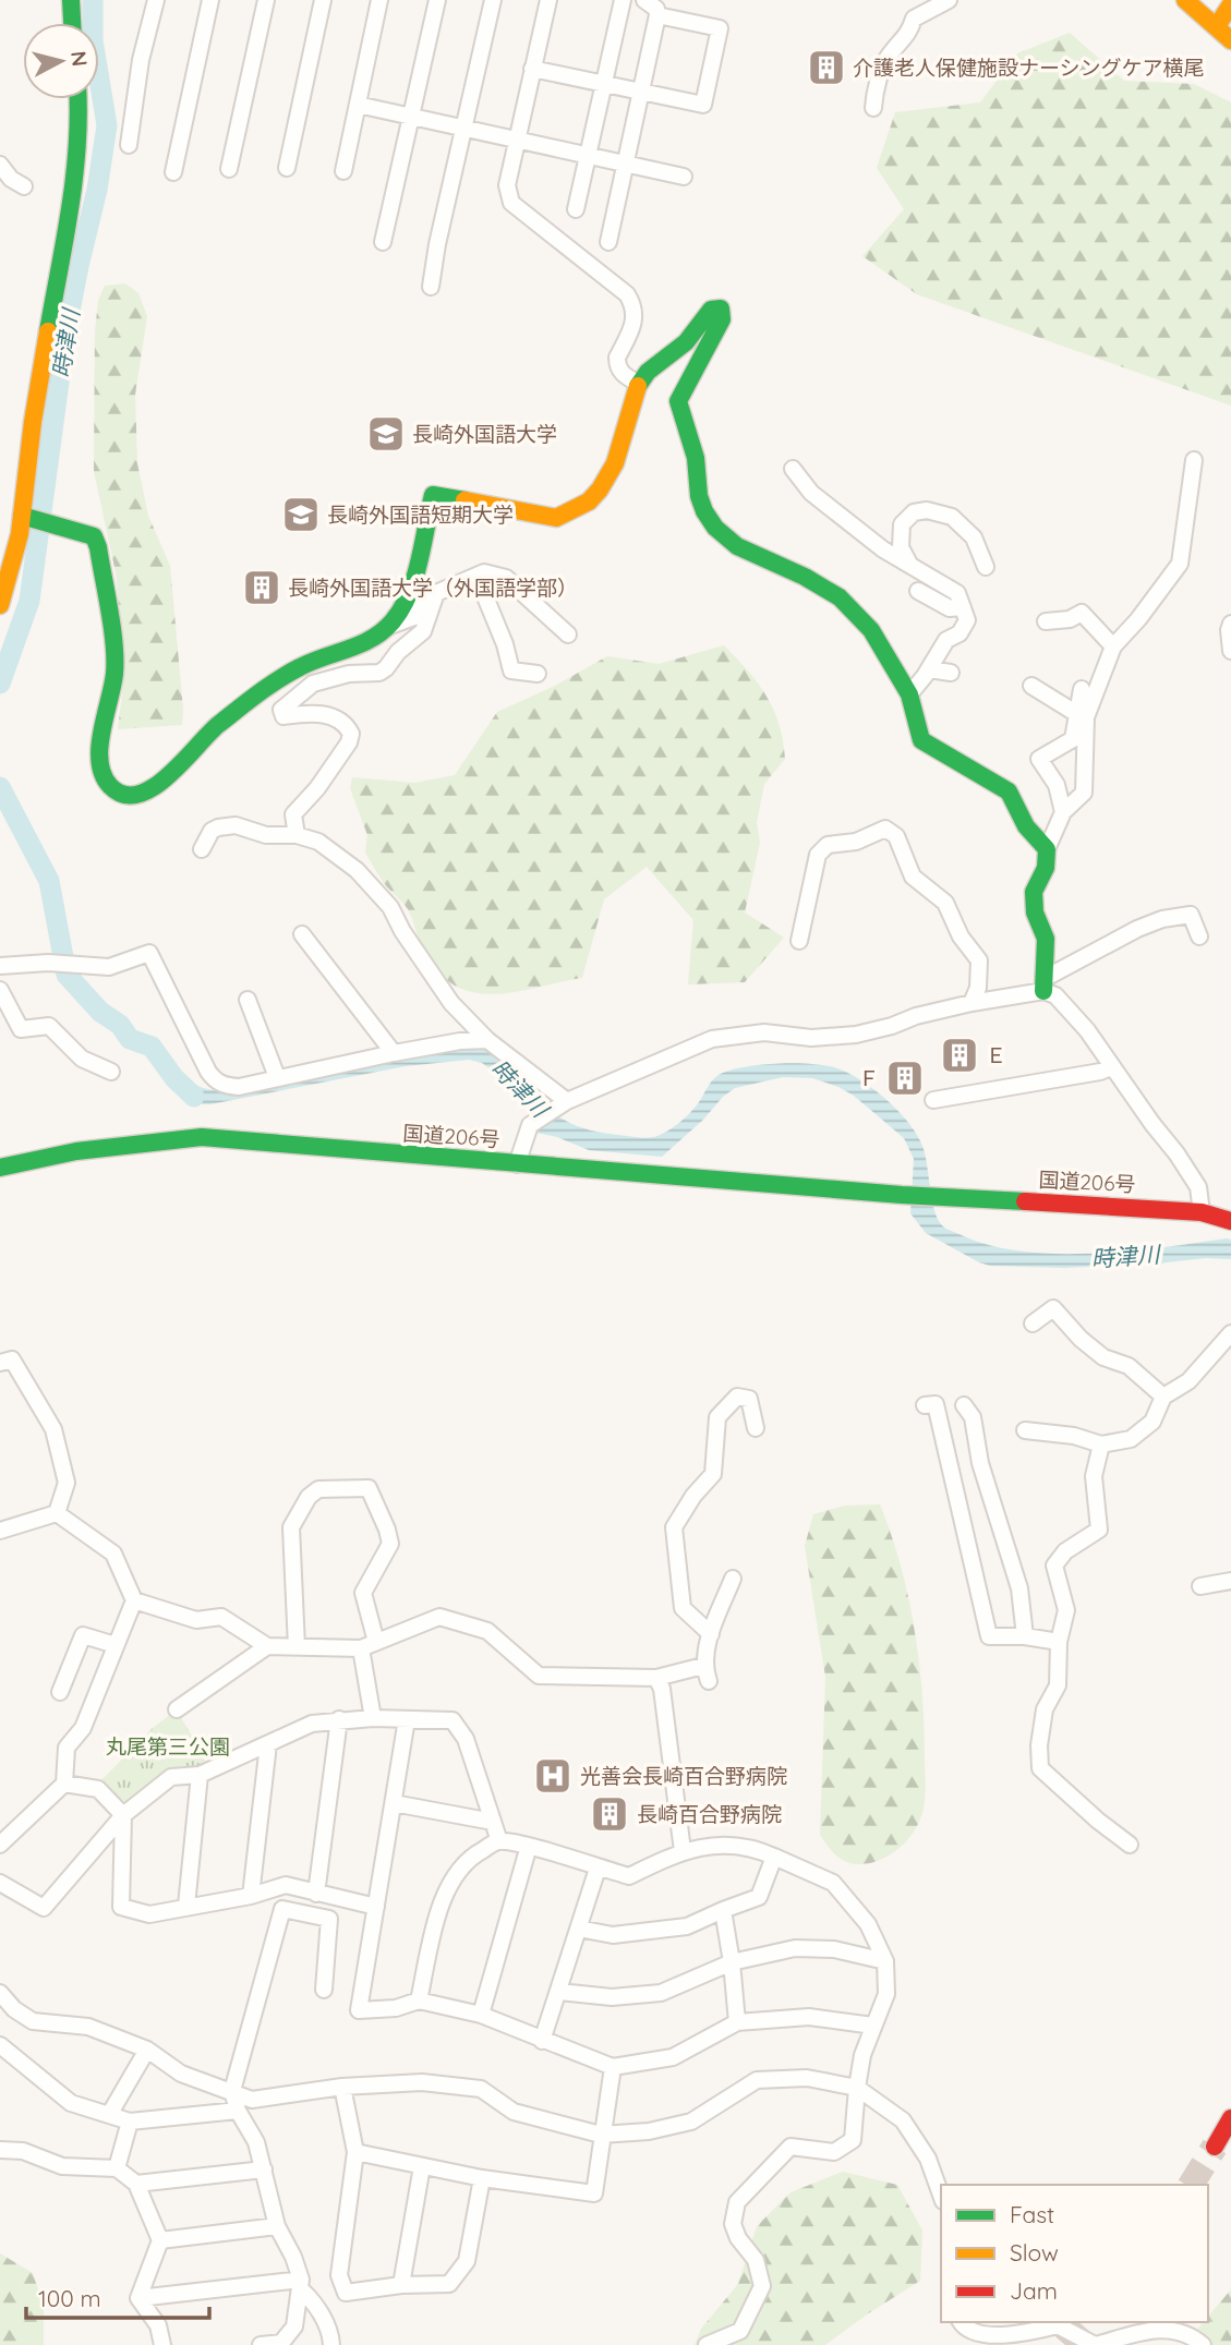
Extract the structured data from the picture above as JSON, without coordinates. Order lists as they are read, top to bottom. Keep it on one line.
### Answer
{"streets":{"main road":["国道206号"]},"water":["時津川"],"parks":["丸尾第三公園"],"places":{"building":["介護老人保健施設ナーシングケア横尾","長崎外国語大学（外国語学部）","Ｅ","Ｆ","長崎百合野病院"],"school or university":["長崎外国語大学","長崎外国語短期大学"],"hospital":["光善会長崎百合野病院"]},"legend":["Fast","Slow","Jam"],"scale_bar":"100 m","north":"right"}
